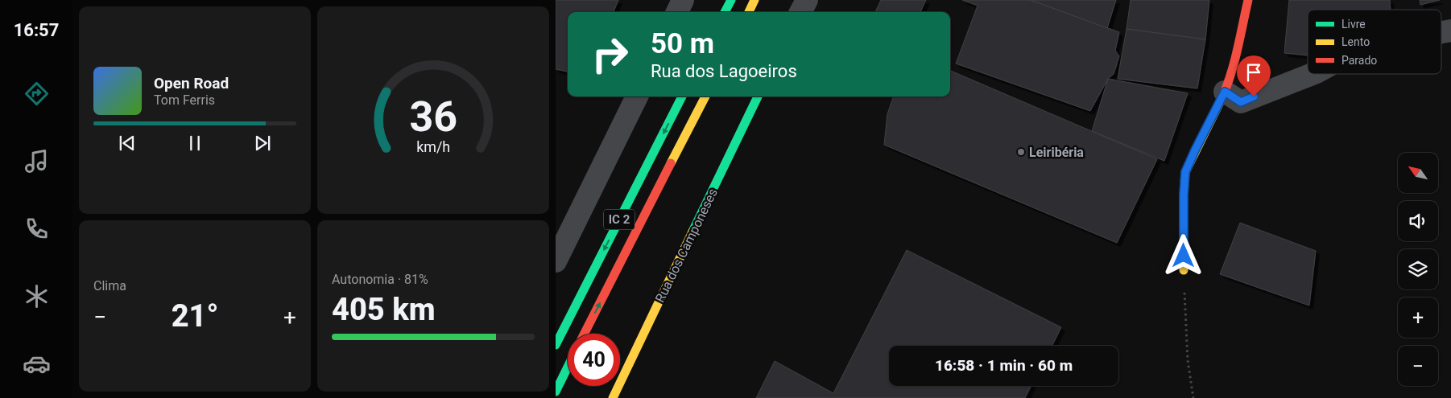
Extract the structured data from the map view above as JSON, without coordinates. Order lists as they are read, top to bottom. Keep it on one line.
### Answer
{"streets":{"main road":["IC 2","Rua dos Camponeses"]},"places":["Leiribéria"],"legend":["Livre","Lento","Parado"],"north":"top left","page":{"tabs":"16:57","turn":["50 m","Rua dos Lagoeiros"],"song":["Open Road","Tom Ferris"],"map_buttons":["+","−"],"tile":["Clima",["Autonomia · 81%","405 km"]],"heat":["−","21°","+"],"limit":"40","trip":"16:58 · 1 min · 60 m","gauge":["36","km/h"]}}
